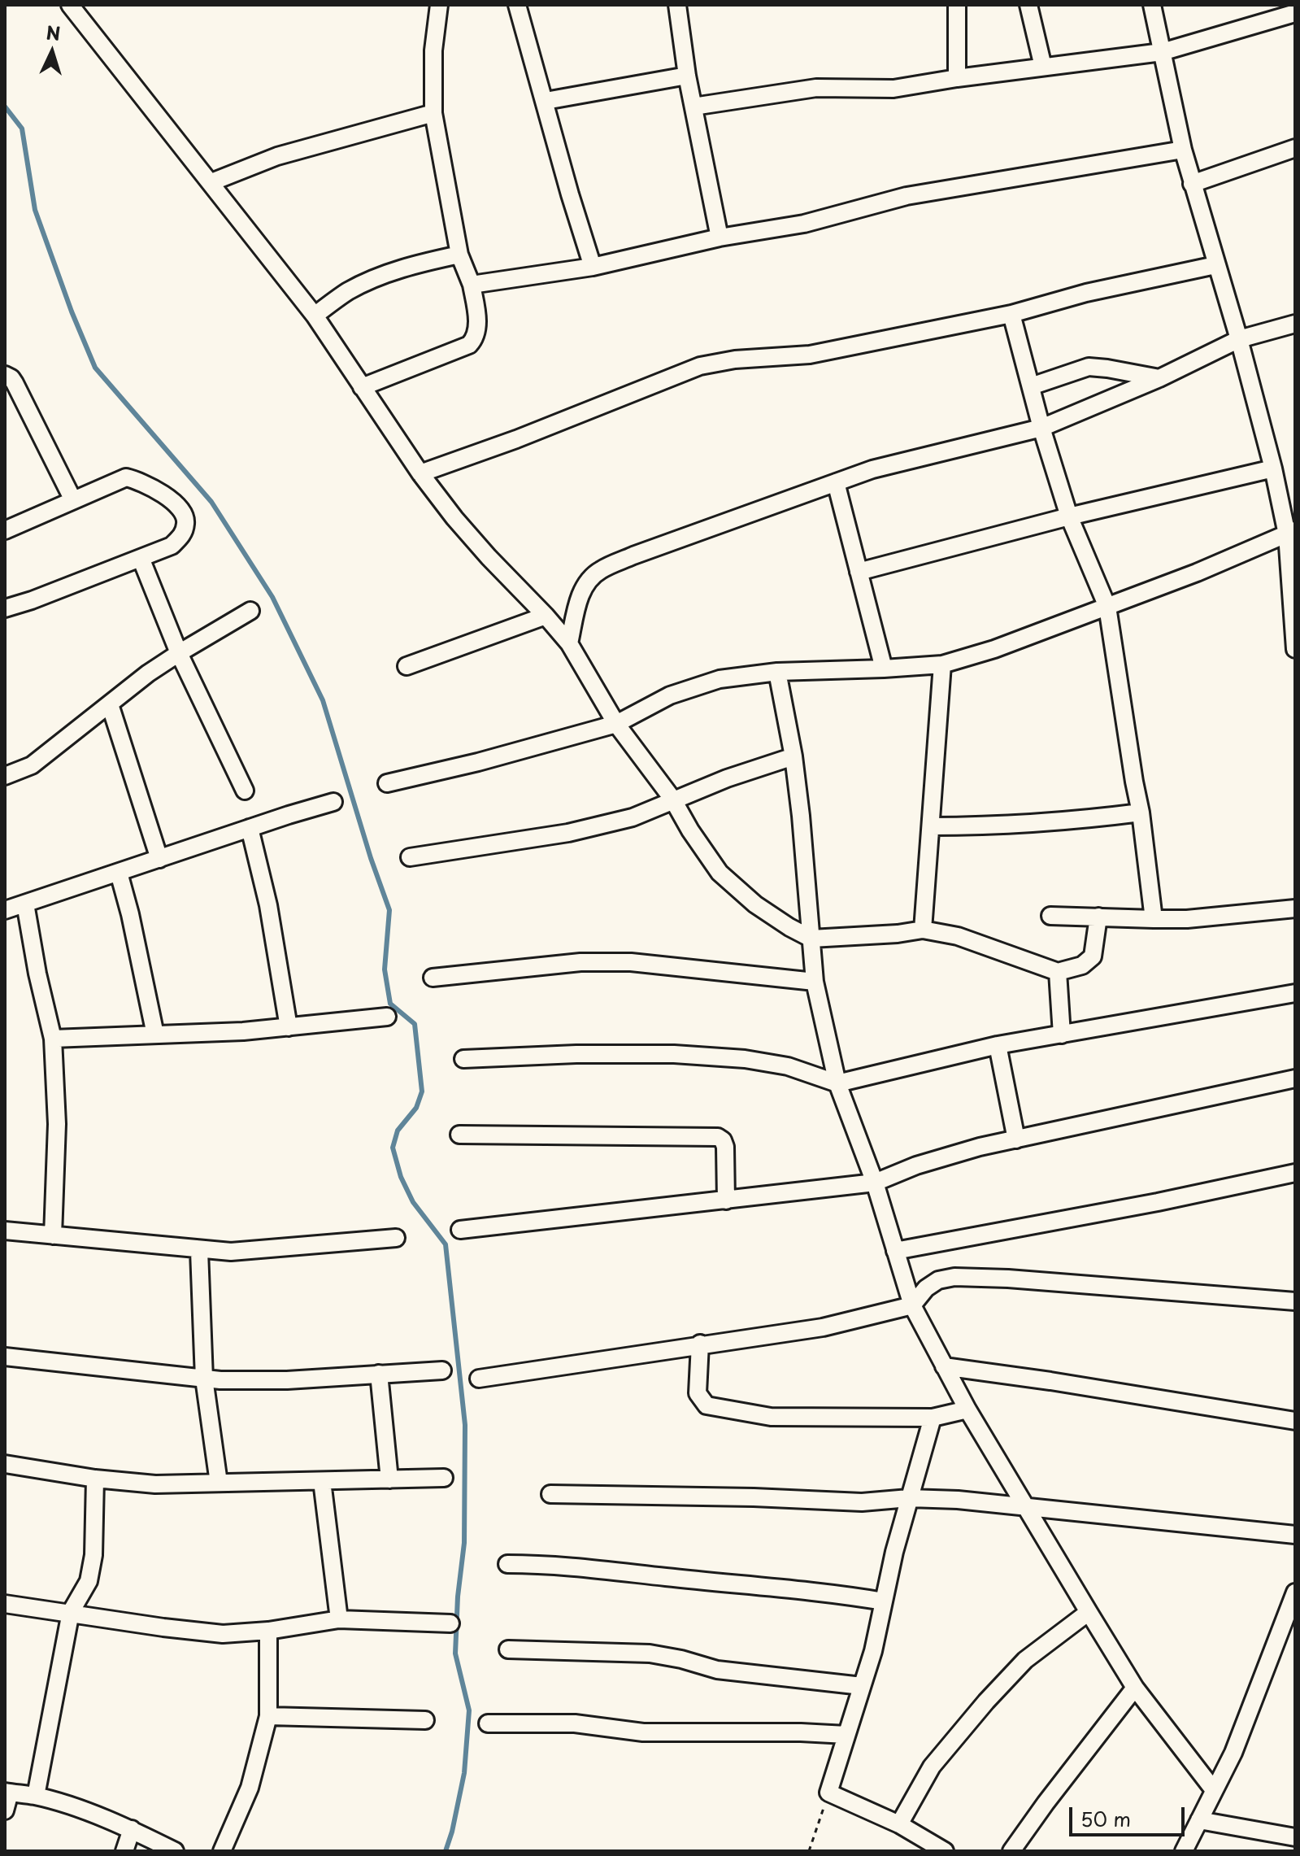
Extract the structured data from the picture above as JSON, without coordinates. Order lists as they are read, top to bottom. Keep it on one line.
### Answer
{"scale_bar":"50 m","north":"top"}
